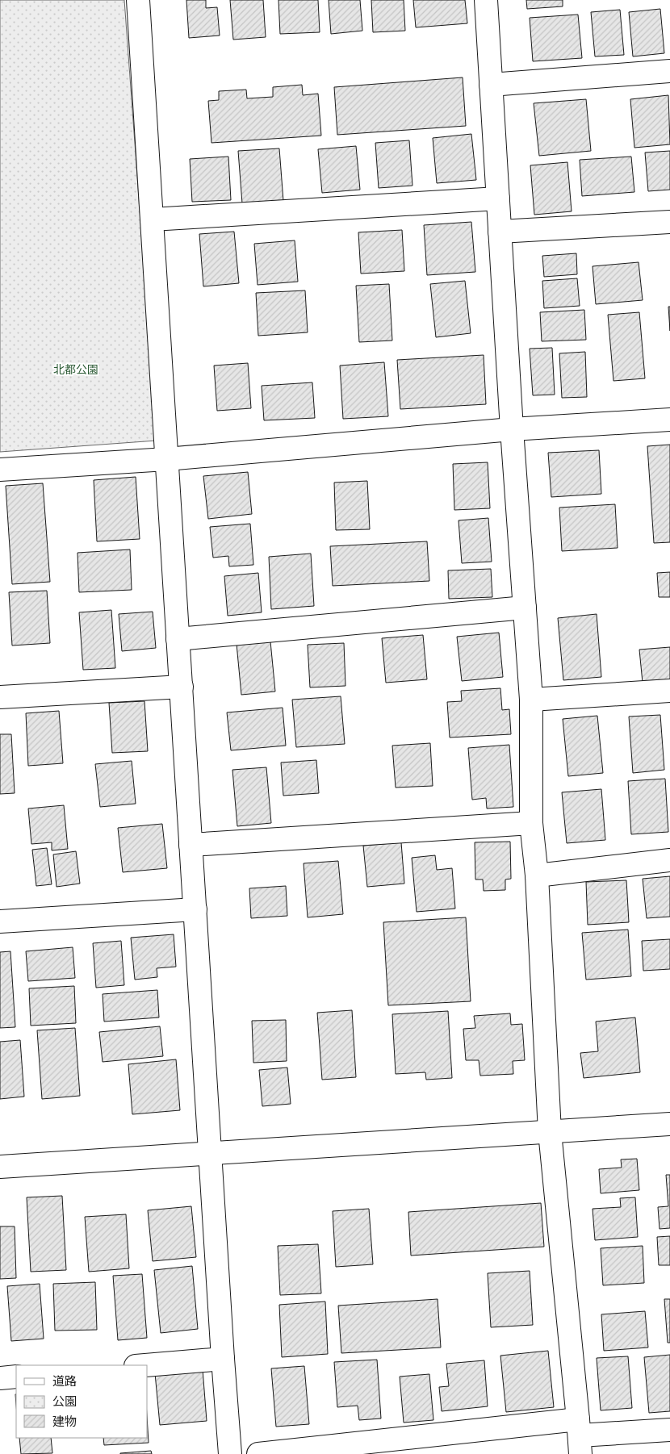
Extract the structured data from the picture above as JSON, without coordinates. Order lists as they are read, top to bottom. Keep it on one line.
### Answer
{"parks":["北都公園"],"legend":["道路","公園","建物"]}
